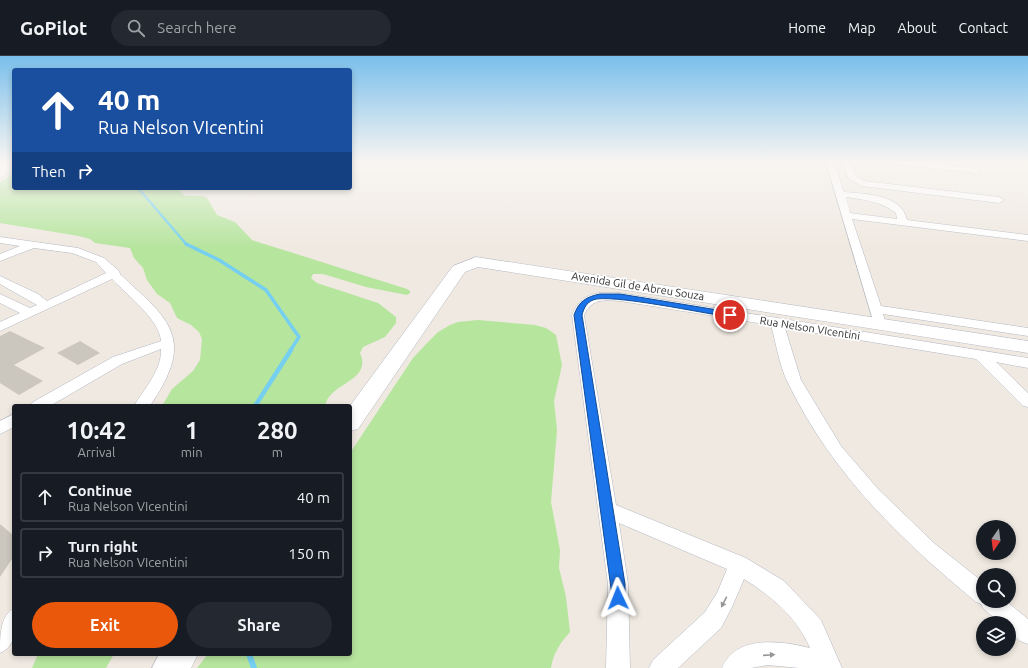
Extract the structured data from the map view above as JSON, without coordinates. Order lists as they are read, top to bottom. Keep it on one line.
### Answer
{"streets":{"street":["Avenida Gil de Abreu Souza","Rua Nelson VIcentini"]},"north":"bottom","page":{"header":"GoPilot","search":"Search here","nav":["Home","Map","About","Contact"],"turn":["40 m","Rua Nelson VIcentini"],"then":"Then","eta":["10:42","Arrival","1","min","280","m"],"list":[{"name":"Continue","note":"Rua Nelson VIcentini","value":"40 m"},{"name":"Turn right","note":"Rua Nelson VIcentini","value":"150 m"}],"buttons":["Exit","Share"]}}
